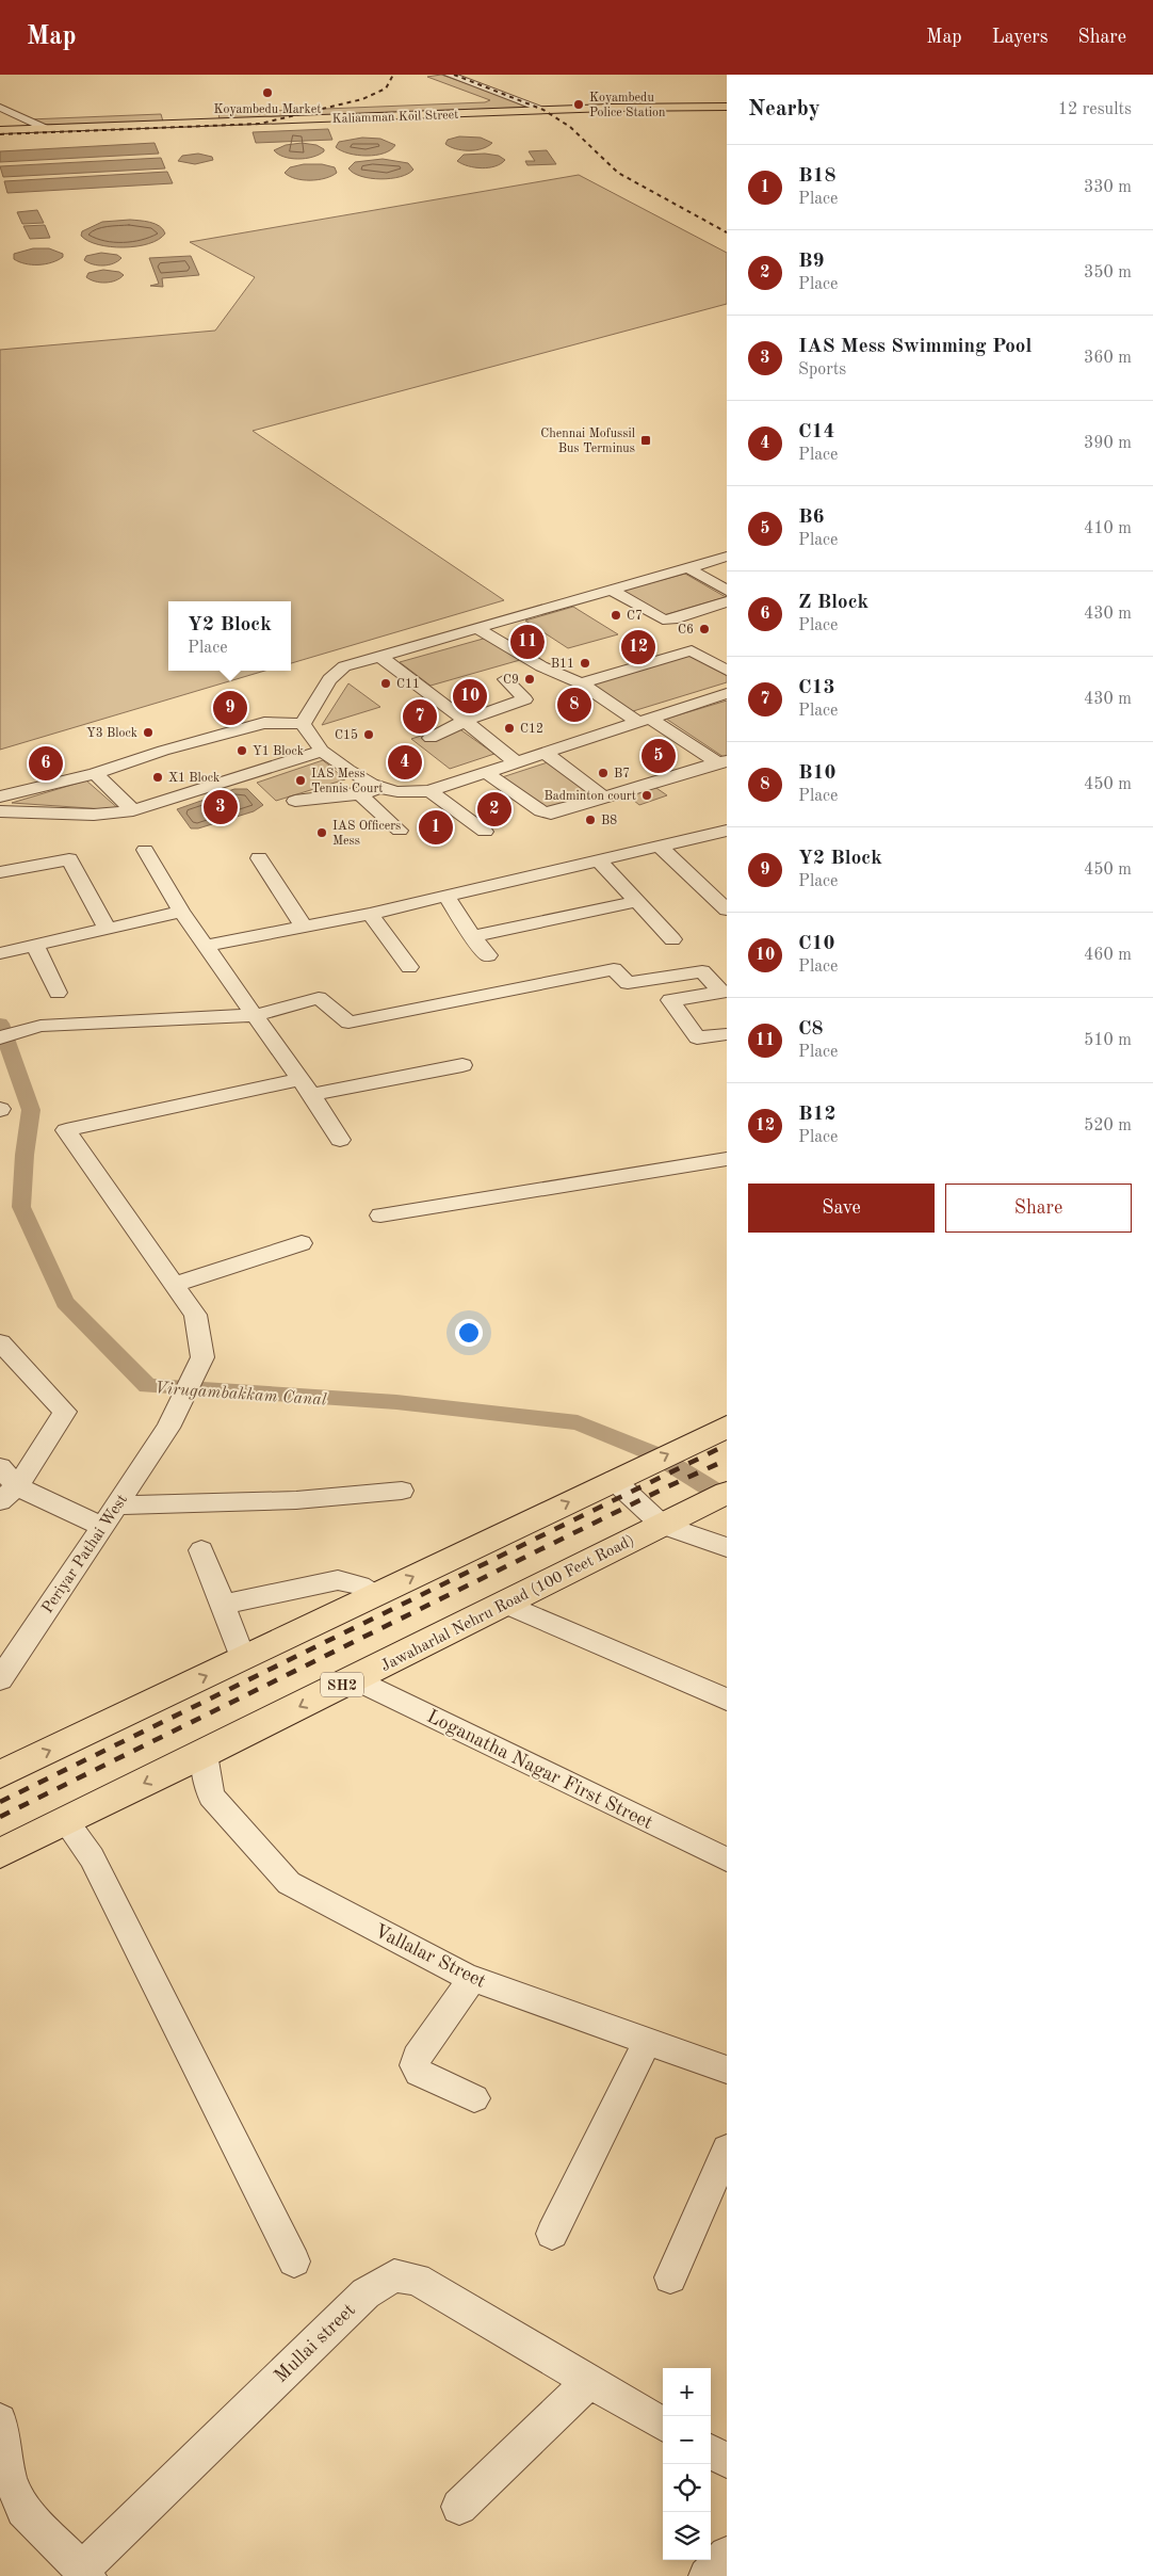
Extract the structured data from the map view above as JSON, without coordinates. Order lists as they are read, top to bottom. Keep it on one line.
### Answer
{"streets":{"main road":["Kaliamman Koil Street","Jawaharlal Nehru Road (100 Feet Road)","SH2"],"street":["Periyar Pathai West","Loganatha Nagar First Street","Vallalar Street","Mullai street"]},"crossings":[["Jawaharlal Nehru Road (100 Feet Road)","Loganatha Nagar First Street"],["Jawaharlal Nehru Road (100 Feet Road)","Vallalar Street"]],"water":["Virugambakkam Canal"],"places":{"other":["Koyambedu Market","Koyambedu Police Station","C7","C6","B11","C9","C11","C12","Y3 Block","C15","Y1 Block","B7","X1 Block","IAS Mess Tennis Court","Badminton court","B8","IAS Officers Mess"],"transit":["Chennai Mofussil Bus Terminus"]},"page":{"header":"Map","nav":["Map","Layers","Share"],"heading":["Nearby","12 results"],"list":[{"mark":"1","name":"B18","note":"Place","value":"330 m"},{"mark":"2","name":"B9","note":"Place","value":"350 m"},{"mark":"3","name":"IAS Mess Swimming Pool","note":"Sports","value":"360 m"},{"mark":"4","name":"C14","note":"Place","value":"390 m"},{"mark":"5","name":"B6","note":"Place","value":"410 m"},{"mark":"6","name":"Z Block","note":"Place","value":"430 m"},{"mark":"7","name":"C13","note":"Place","value":"430 m"},{"mark":"8","name":"B10","note":"Place","value":"450 m"},{"mark":"9","name":"Y2 Block","note":"Place","value":"450 m"},{"mark":"10","name":"C10","note":"Place","value":"460 m"},{"mark":"11","name":"C8","note":"Place","value":"510 m"},{"mark":"12","name":"B12","note":"Place","value":"520 m"}],"popup":["Y2 Block","Place"],"pins":["11","12","10","8","9","7","5","4","6","3","2","1"],"buttons":["Save","Share"],"map_buttons":["+","−"]}}
